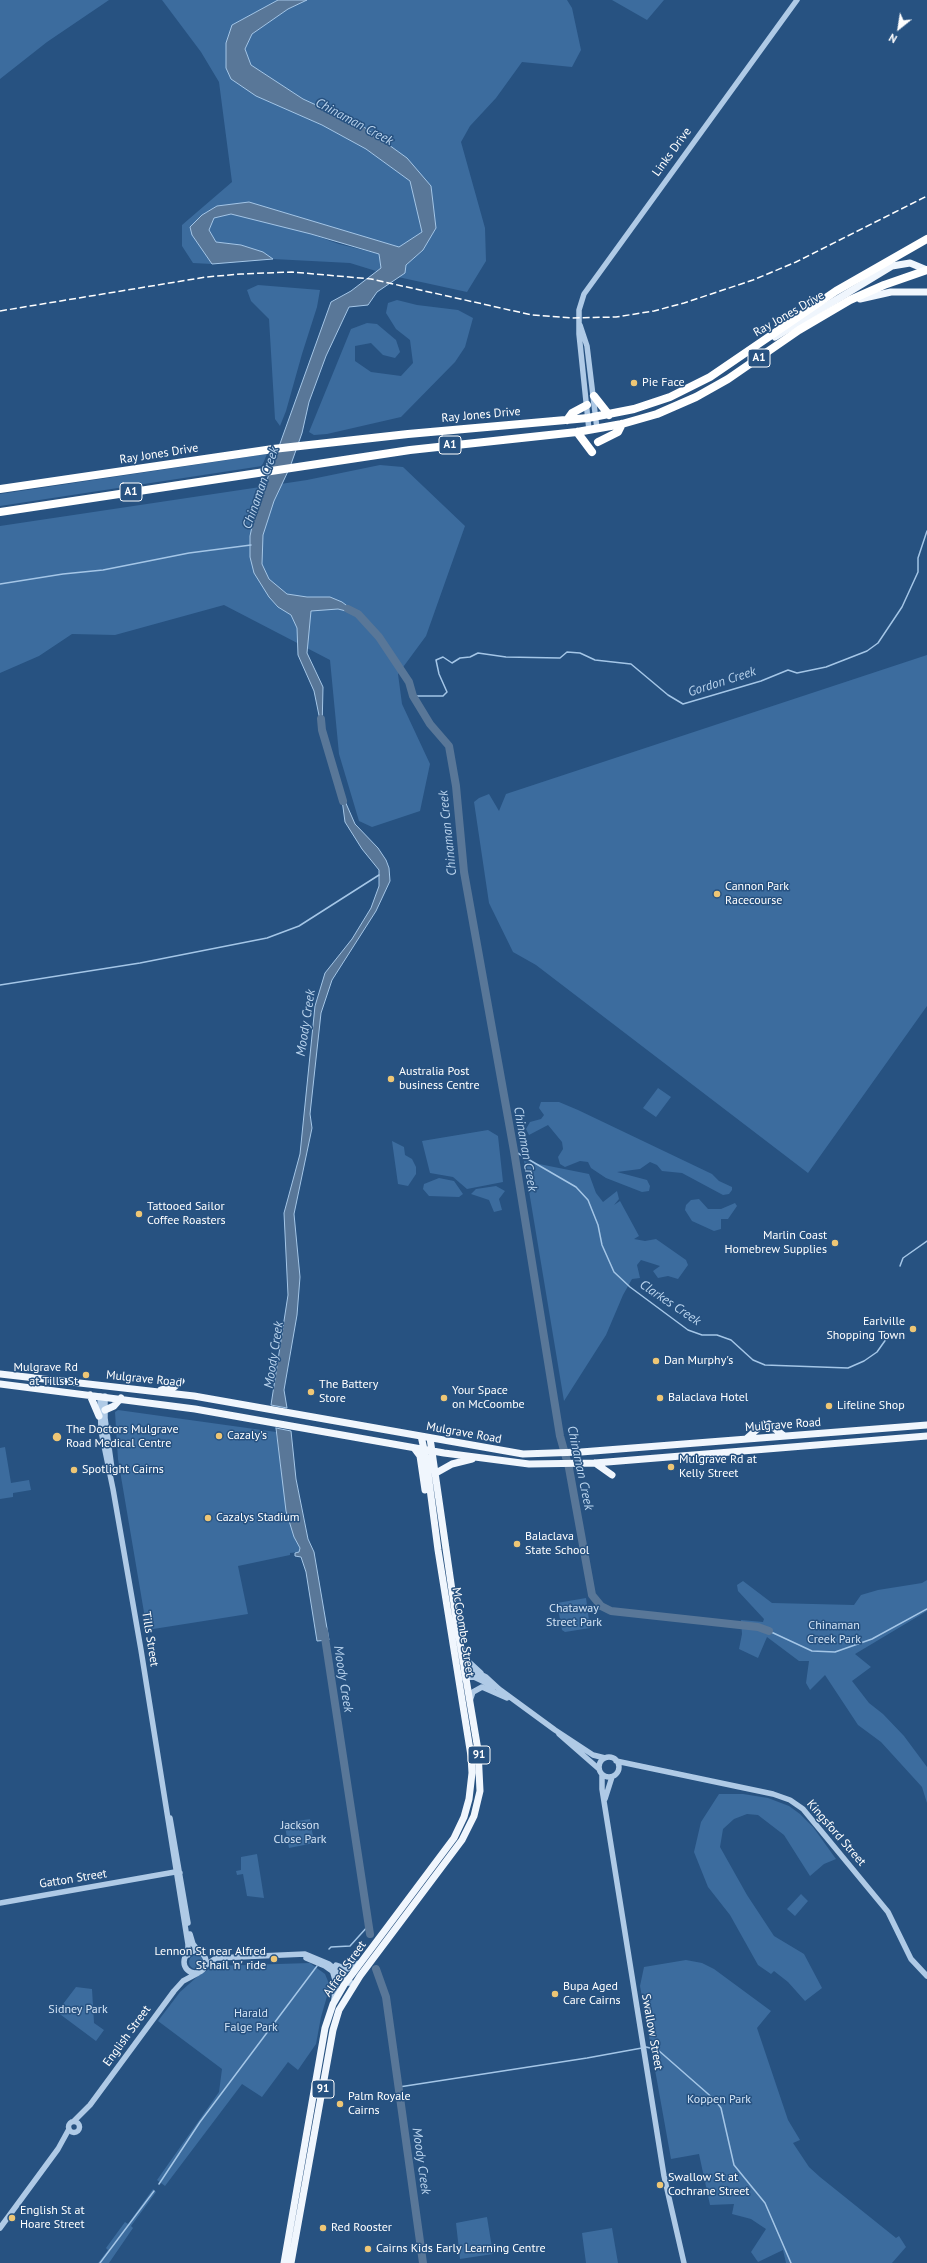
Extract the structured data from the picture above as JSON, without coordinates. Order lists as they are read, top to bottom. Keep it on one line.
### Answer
{"streets":{"highway":["Ray Jones Drive","A1"],"main road":["Mulgrave Road","McCoombe Street","91","Alfred Street"],"street":["Links Drive","Tills Street","Kingsford Street","Gatton Street","Swallow Street","English Street"]},"crossings":[["Links Drive","Ray Jones Drive"],["Ray Jones Drive","A1"],["Mulgrave Road","McCoombe Street"],["Mulgrave Road","Tills Street"],["McCoombe Street","Alfred Street"],["Tills Street","Gatton Street"],["Tills Street","English Street"],["Kingsford Street","Swallow Street"]],"water":["Chinaman Creek","Gordon Creek","Moody Creek","Clarkes Creek"],"parks":["Chataway Street Park","Chinaman Creek Park","Jackson Close Park","Sidney Park","Harald Falge Park","Koppen Park"],"places":["Pie Face","Cannon Park Racecourse","Australia Post business Centre","Tattooed Sailor Coffee Roasters","Marlin Coast Homebrew Supplies","Earlville Shopping Town","Dan Murphy's","Mulgrave Rd at Tills St","The Battery Store","Your Space on McCoombe","Balaclava Hotel","Lifeline Shop","Cazaly's","The Doctors Mulgrave Road Medical Centre","Mulgrave Rd at Kelly Street","Spotlight Cairns","Cazalys Stadium","Balaclava State School","Lennon St near Alfred St hail 'n' ride","Bupa Aged Care Cairns","Palm Royale Cairns","Swallow St at Cochrane Street","English St at Hoare Street","Red Rooster","Cairns Kids Early Learning Centre"],"north":"bottom left"}
